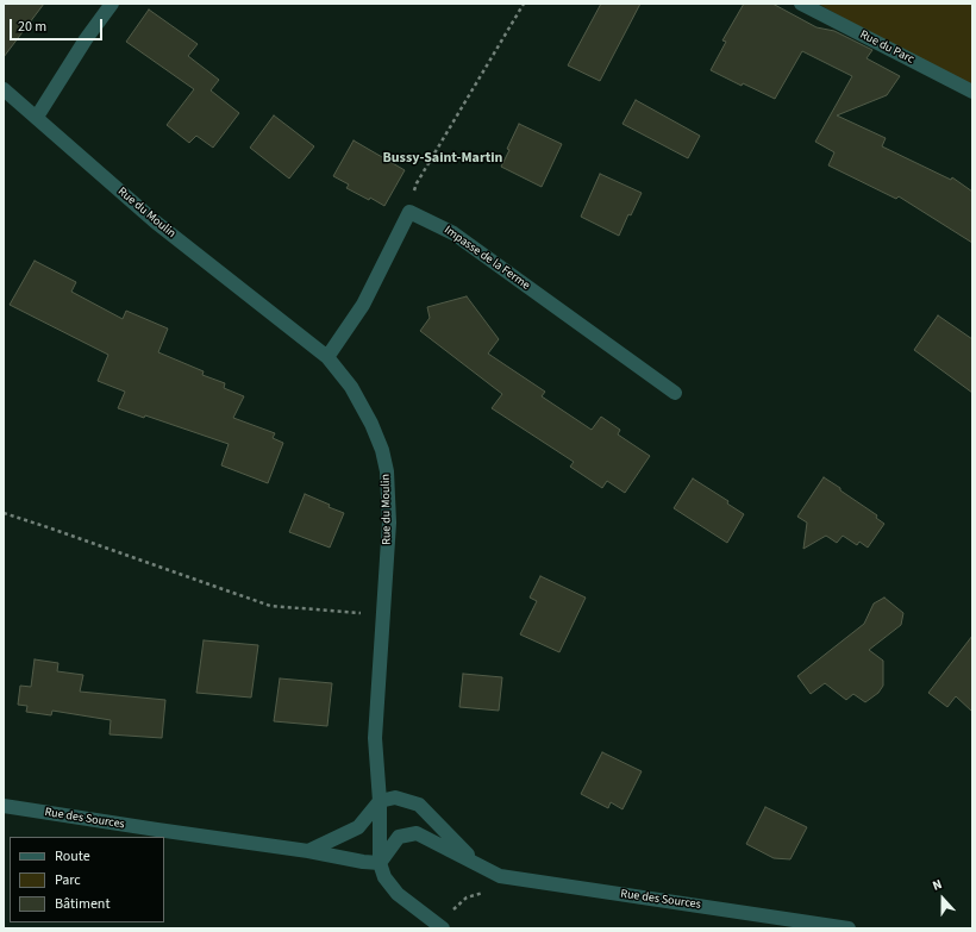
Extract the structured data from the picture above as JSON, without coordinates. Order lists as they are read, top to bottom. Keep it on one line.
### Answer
{"streets":{"street":["Rue du Parc","Rue du Moulin","Impasse de la Ferme","Rue des Sources"]},"crossings":[["Rue du Moulin","Rue des Sources"]],"districts":["Bussy-Saint-Martin"],"legend":["Route","Parc","Bâtiment"],"scale_bar":"20 m","north":"top"}
